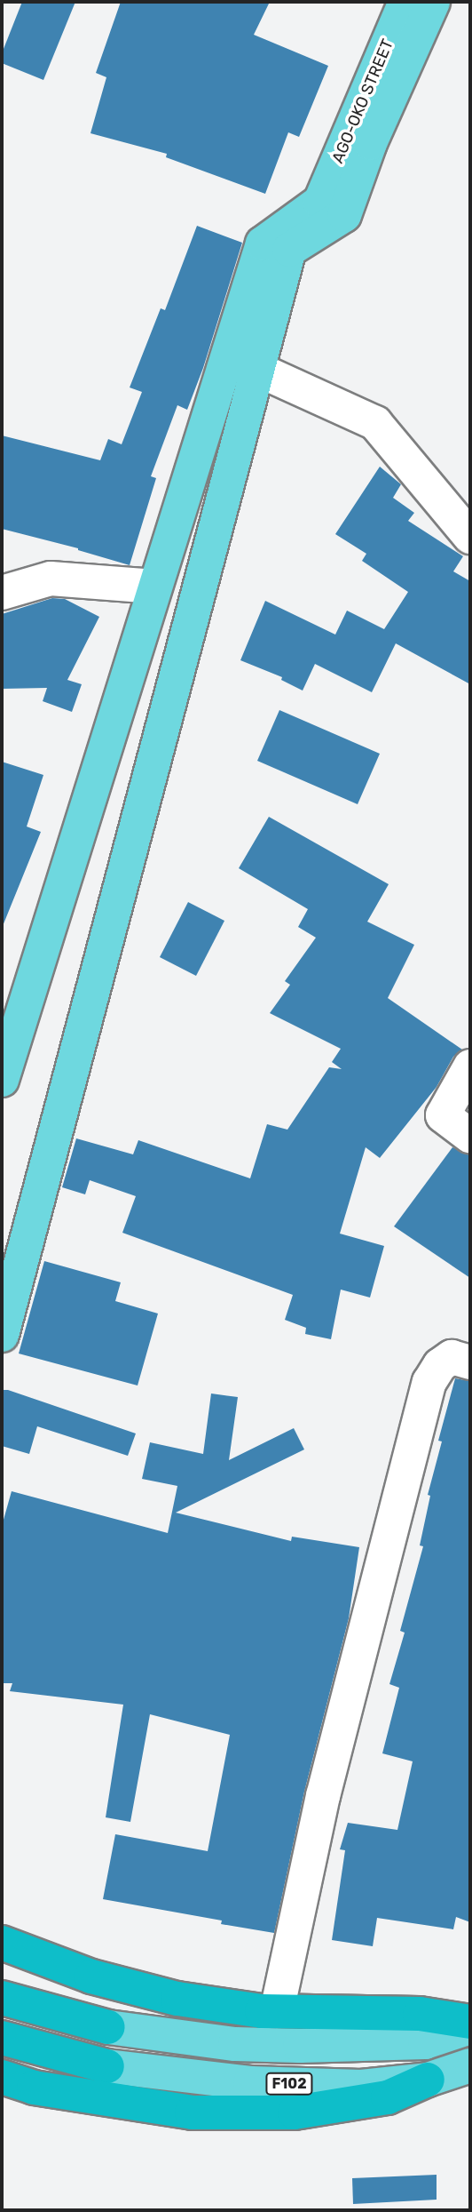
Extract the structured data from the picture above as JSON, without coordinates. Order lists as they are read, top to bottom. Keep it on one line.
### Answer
{"streets":{"highway":["F102"],"main road":["AGO-OKO STREET"]}}
